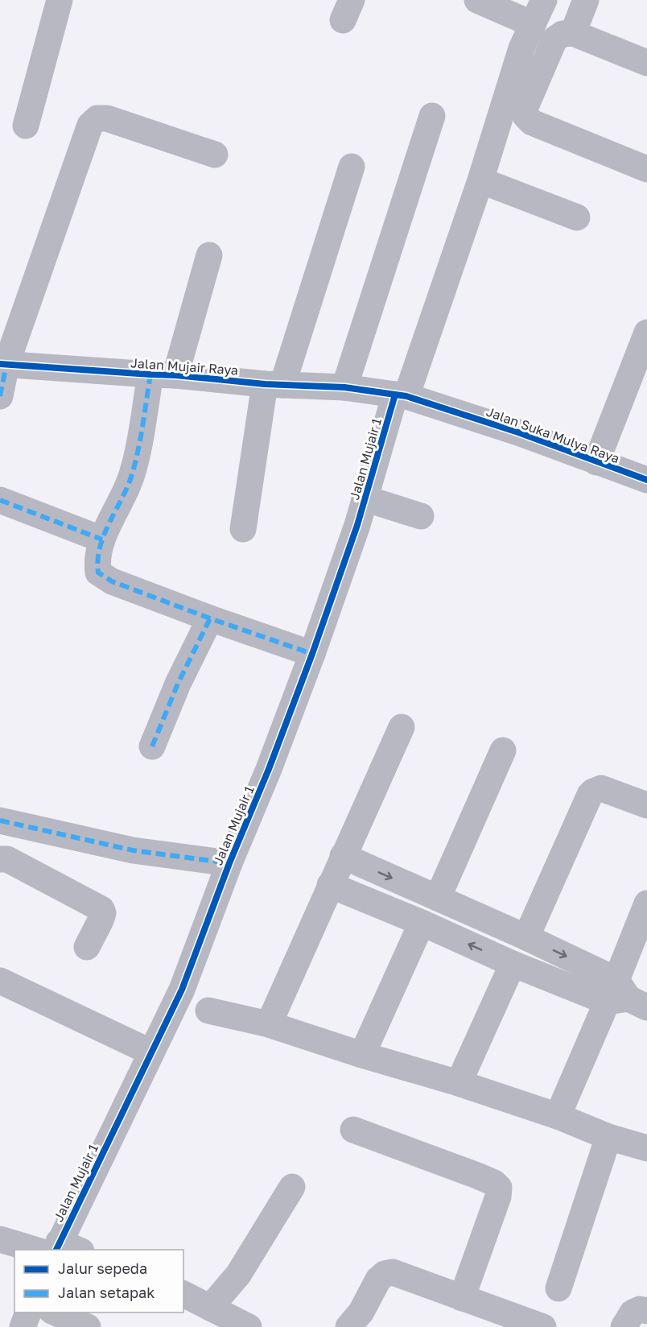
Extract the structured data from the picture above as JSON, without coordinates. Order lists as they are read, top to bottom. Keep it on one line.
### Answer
{"streets":{"street":["Jalan Mujair Raya","Jalan Suka Mulya Raya","Jalan Mujair 1"]},"crossings":[["Jalan Mujair Raya","Jalan Suka Mulya Raya"],["Jalan Mujair Raya","Jalan Mujair 1"],["Jalan Suka Mulya Raya","Jalan Mujair 1"]],"legend":["Jalur sepeda","Jalan setapak"]}
